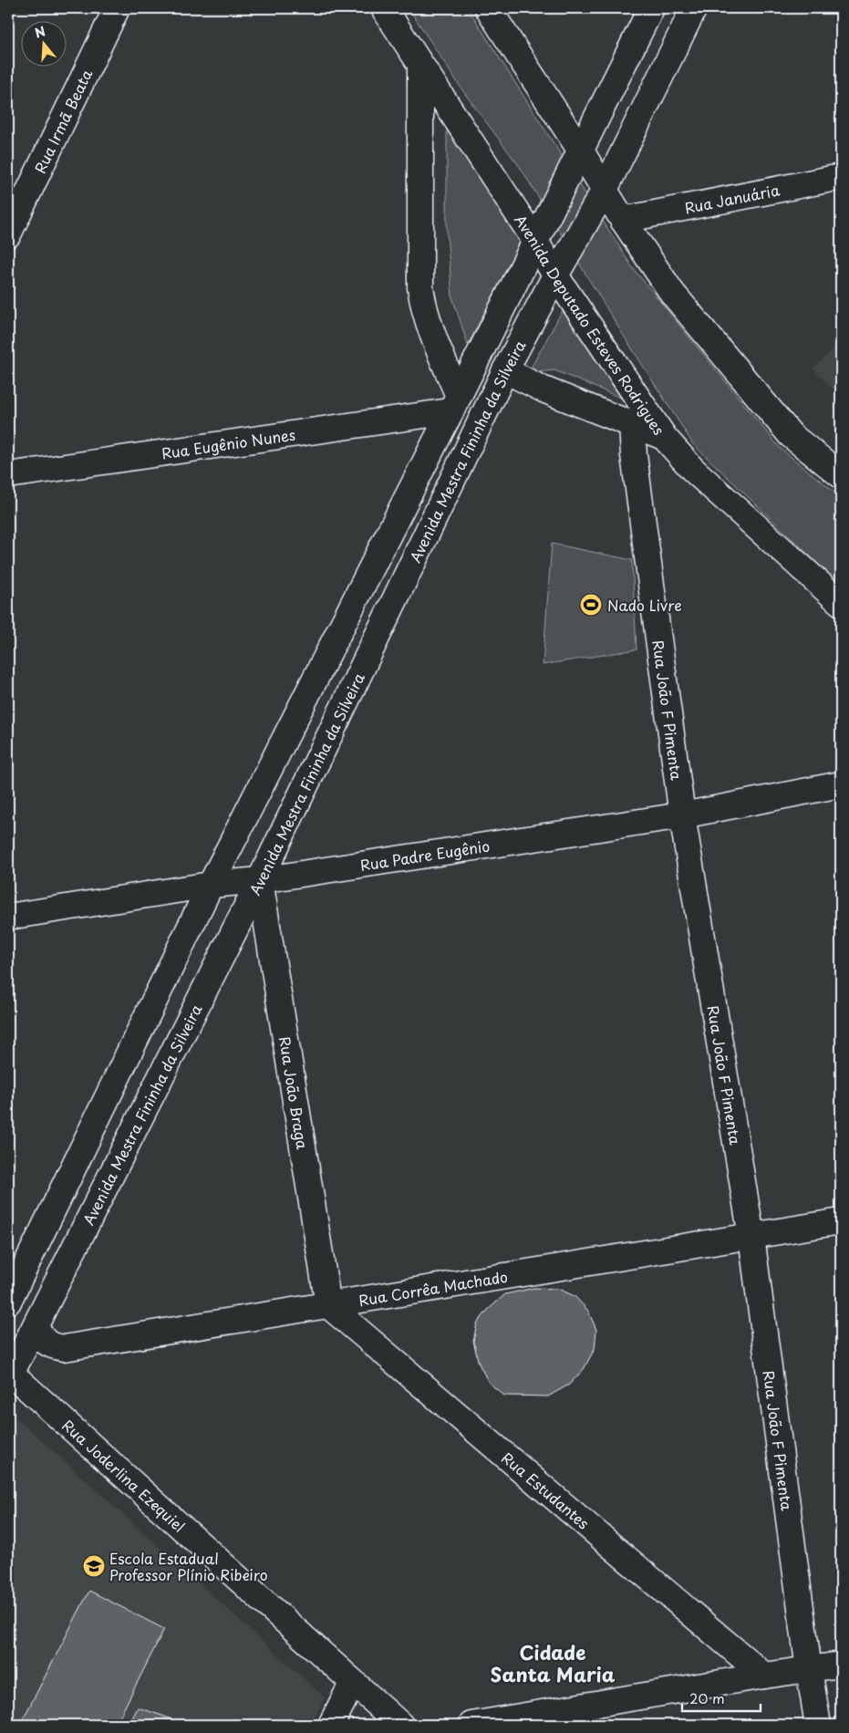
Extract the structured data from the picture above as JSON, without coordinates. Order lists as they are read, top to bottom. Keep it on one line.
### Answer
{"streets":{"street":["Rua Irmã Beata","Rua Januária","Avenida Deputado Esteves Rodrigues","Rua Eugênio Nunes","Avenida Mestra Fininha da Silveira","Rua João F Pimenta","Rua Padre Eugênio","Rua João Braga","Rua Corrêa Machado","Rua Joderlina Ezequiel","Rua Estudantes"]},"crossings":[["Avenida Deputado Esteves Rodrigues","Avenida Mestra Fininha da Silveira"],["Avenida Mestra Fininha da Silveira","Rua Padre Eugênio"],["Avenida Mestra Fininha da Silveira","Rua João Braga"],["Avenida Mestra Fininha da Silveira","Rua Corrêa Machado"],["Avenida Mestra Fininha da Silveira","Rua Joderlina Ezequiel"],["Rua João F Pimenta","Rua Padre Eugênio"],["Rua João F Pimenta","Rua Corrêa Machado"],["Rua Padre Eugênio","Rua João Braga"],["Rua João Braga","Rua Corrêa Machado"],["Rua João Braga","Rua Estudantes"],["Rua Corrêa Machado","Rua Estudantes"]],"districts":["Cidade Santa Maria"],"places":{"sports":["Nado Livre"],"school or university":["Escola Estadual Professor Plínio Ribeiro"]},"scale_bar":"20 m","north":"top"}
